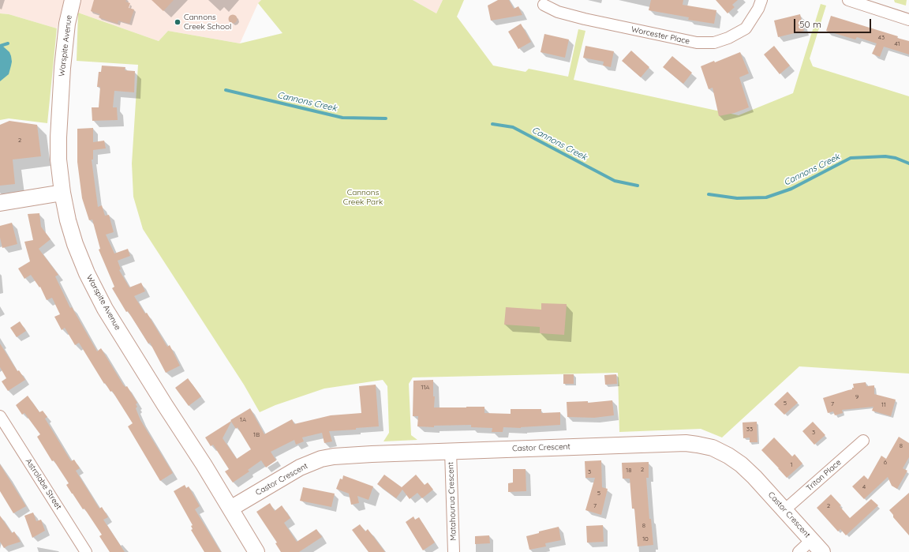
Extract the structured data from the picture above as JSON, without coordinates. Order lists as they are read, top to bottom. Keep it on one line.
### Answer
{"streets":{"street":["Worcester Place","Warspite Avenue","Castor Crescent","Triton Place","Astrolabe Street","Matahourua Crescent"]},"crossings":[["Warspite Avenue","Castor Crescent"],["Castor Crescent","Triton Place"],["Castor Crescent","Matahourua Crescent"]],"water":["Cannons Creek"],"parks":["Cannons Creek Park"],"places":["Cannons Creek School"],"house_numbers":["43","41","2","11A","9","5","7","11","1A","33","3","1B","8","6","1","2","18","3","4","5","7","2","8","10"],"scale_bar":"50 m"}
